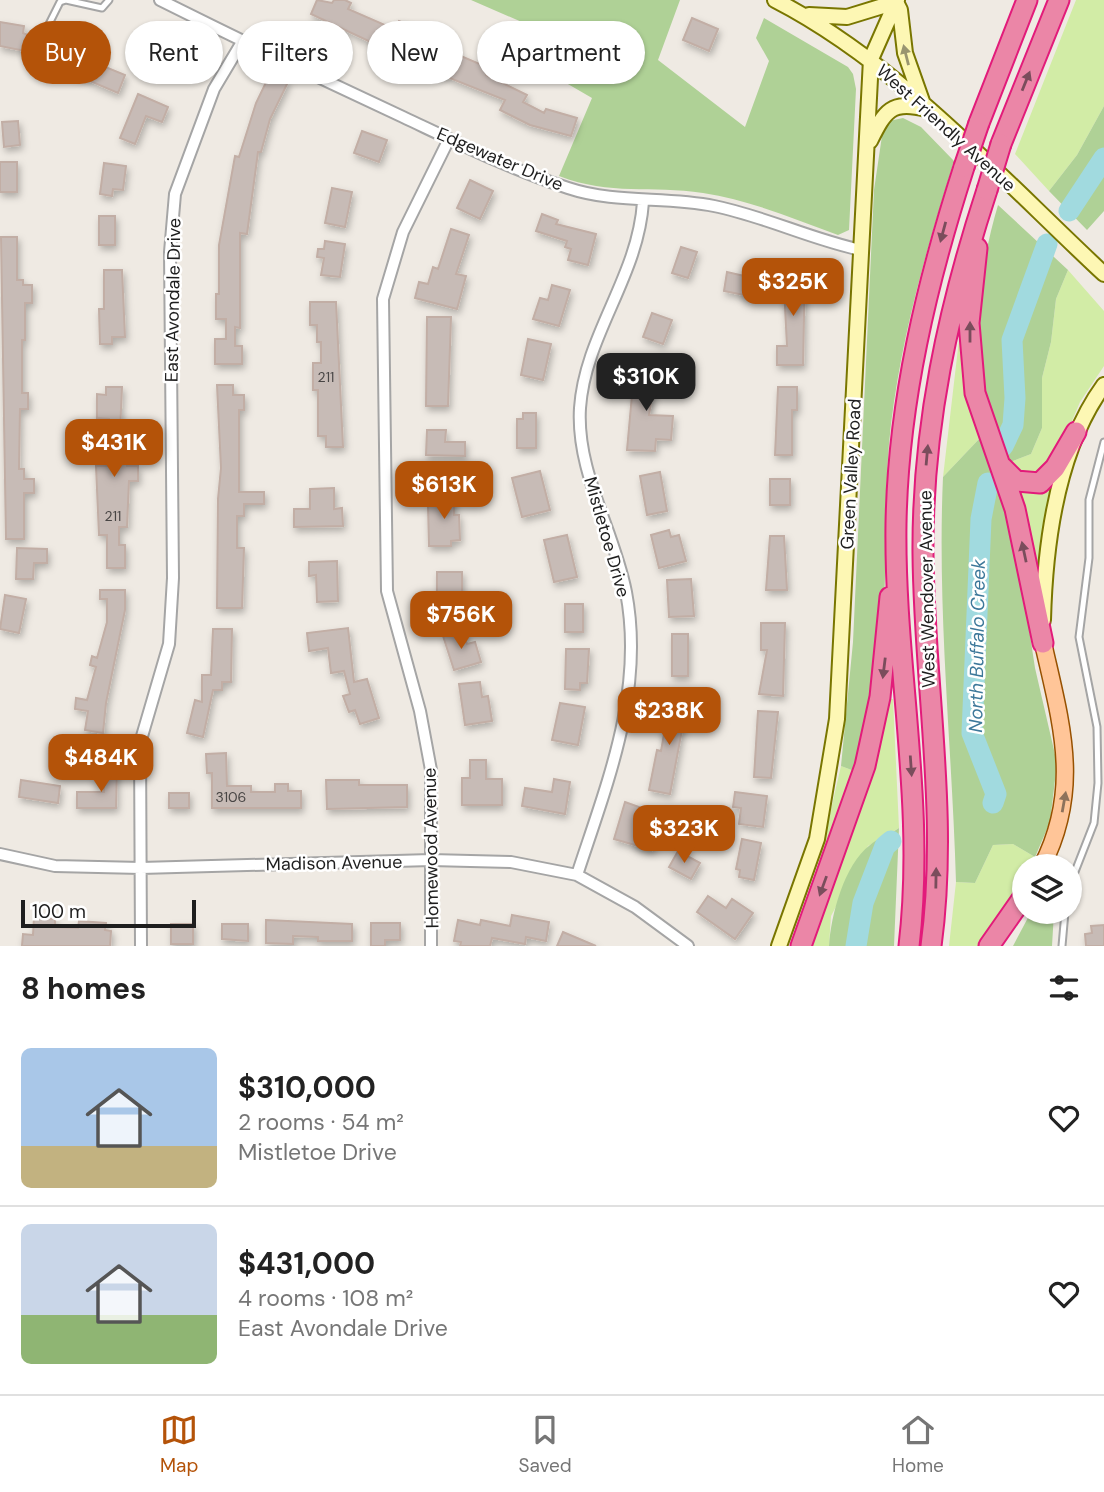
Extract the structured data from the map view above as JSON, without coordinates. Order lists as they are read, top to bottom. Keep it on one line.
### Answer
{"streets":{"highway":["West Wendover Avenue"],"main road":["West Friendly Avenue","Green Valley Road"],"street":["Edgewater Drive","East Avondale Drive","Mistletoe Drive","Homewood Avenue","Madison Avenue"]},"crossings":[["West Friendly Avenue","Green Valley Road"],["Edgewater Drive","Green Valley Road"],["Edgewater Drive","Mistletoe Drive"],["Edgewater Drive","Homewood Avenue"],["East Avondale Drive","Madison Avenue"],["Mistletoe Drive","Madison Avenue"],["Homewood Avenue","Madison Avenue"]],"water":["North Buffalo Creek"],"house_numbers":["211","211","3106"],"scale_bar":"100 m","page":{"chip":["Buy","Rent","Filters","New","Apartment"],"price":["$325K","$310K","$431K","$613K","$756K","$238K","$484K","$323K"],"scale":"100 m","heading":"8 homes","list":[{"name":"$310,000","note":"2 rooms · 54 m² · Mistletoe Drive"},{"name":"$431,000","note":"4 rooms · 108 m² · East Avondale Drive"}],"tabs":["Map","Saved","Home"]}}
